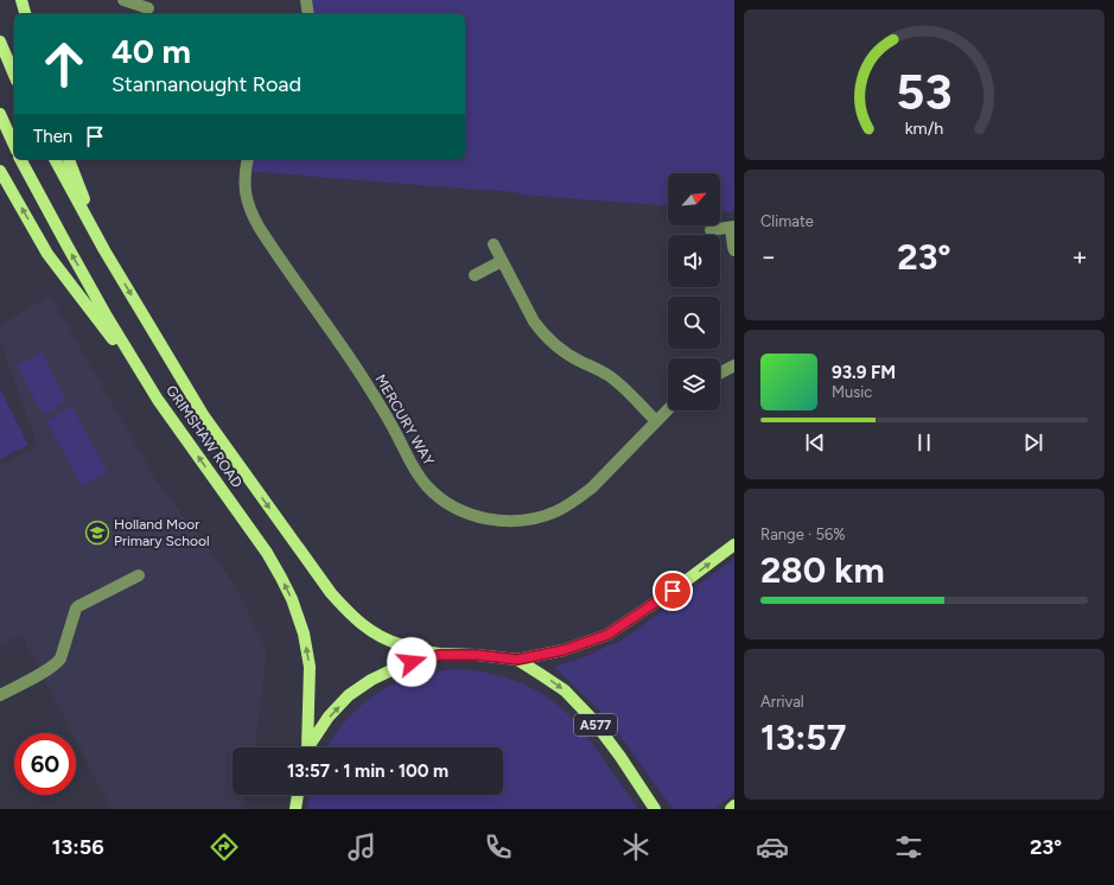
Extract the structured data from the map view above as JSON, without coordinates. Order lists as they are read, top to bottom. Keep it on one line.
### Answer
{"streets":{"main road":["GRIMSHAW ROAD","A577"],"street":["MERCURY WAY"]},"crossings":[["GRIMSHAW ROAD","A577"]],"places":{"school or university":["Holland Moor Primary School"]},"north":"top right","page":{"turn":["40 m","Stannanought Road"],"then":"Then","tile":["Climate",["Range · 56%","280 km"],["Arrival","13:57"]],"heat":["−","23°","+"],"song":["93.9 FM","Music"],"limit":"60","trip":"13:57 · 1 min · 100 m","tabs":["13:56","23°"],"gauge":["53","km/h"]}}
